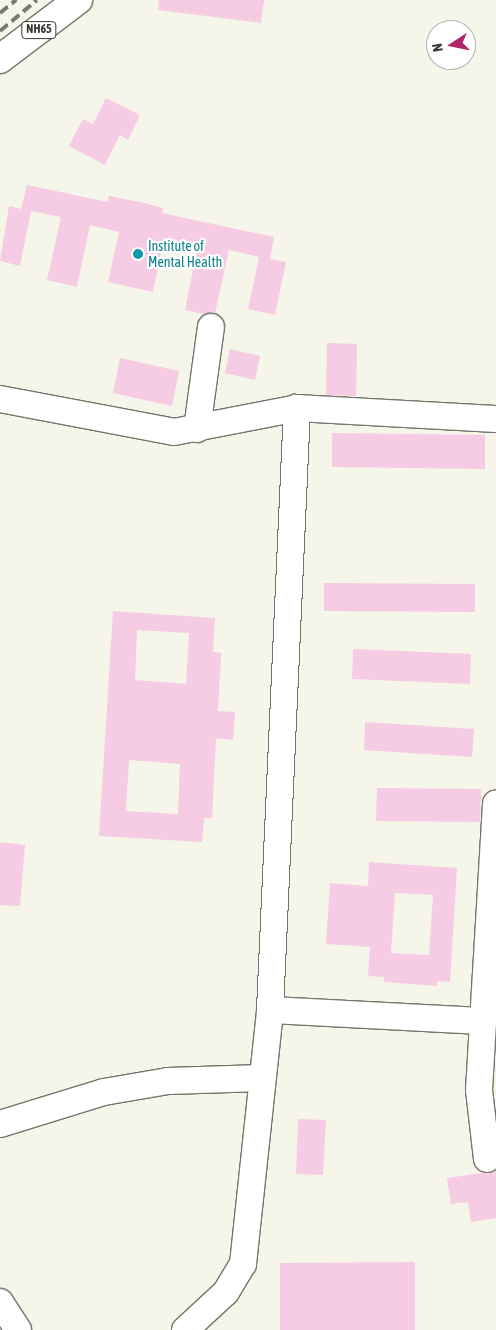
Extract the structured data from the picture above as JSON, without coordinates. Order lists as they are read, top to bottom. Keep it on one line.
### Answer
{"streets":{"highway":["NH65"]},"places":["Institute of Mental Health"],"north":"left"}
